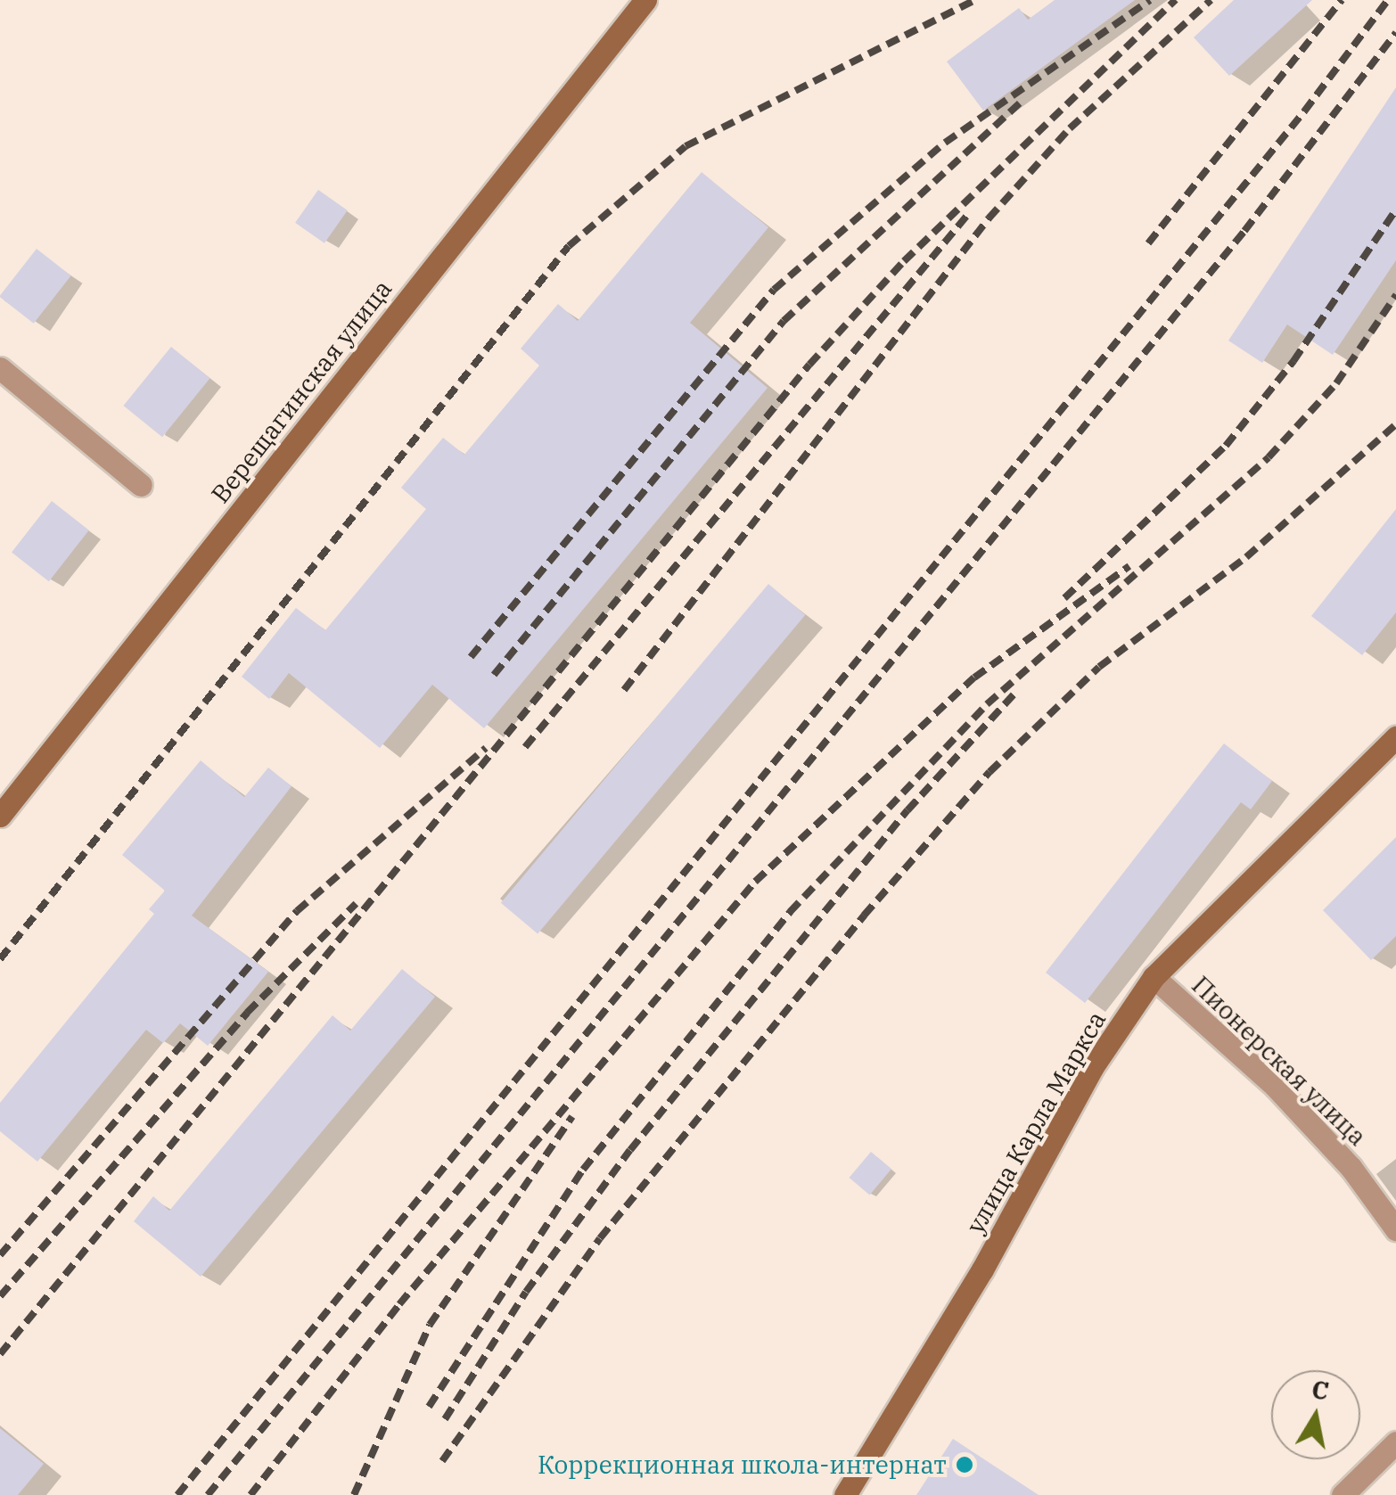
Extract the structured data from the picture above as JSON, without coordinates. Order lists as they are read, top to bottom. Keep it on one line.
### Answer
{"streets":{"main road":["Верещагинская улица","улица Карла Маркса"],"street":["Пионерская улица"]},"crossings":[["Пионерская улица","улица Карла Маркса"]],"places":["Коррекционная школа-интернат"],"north":"top"}
